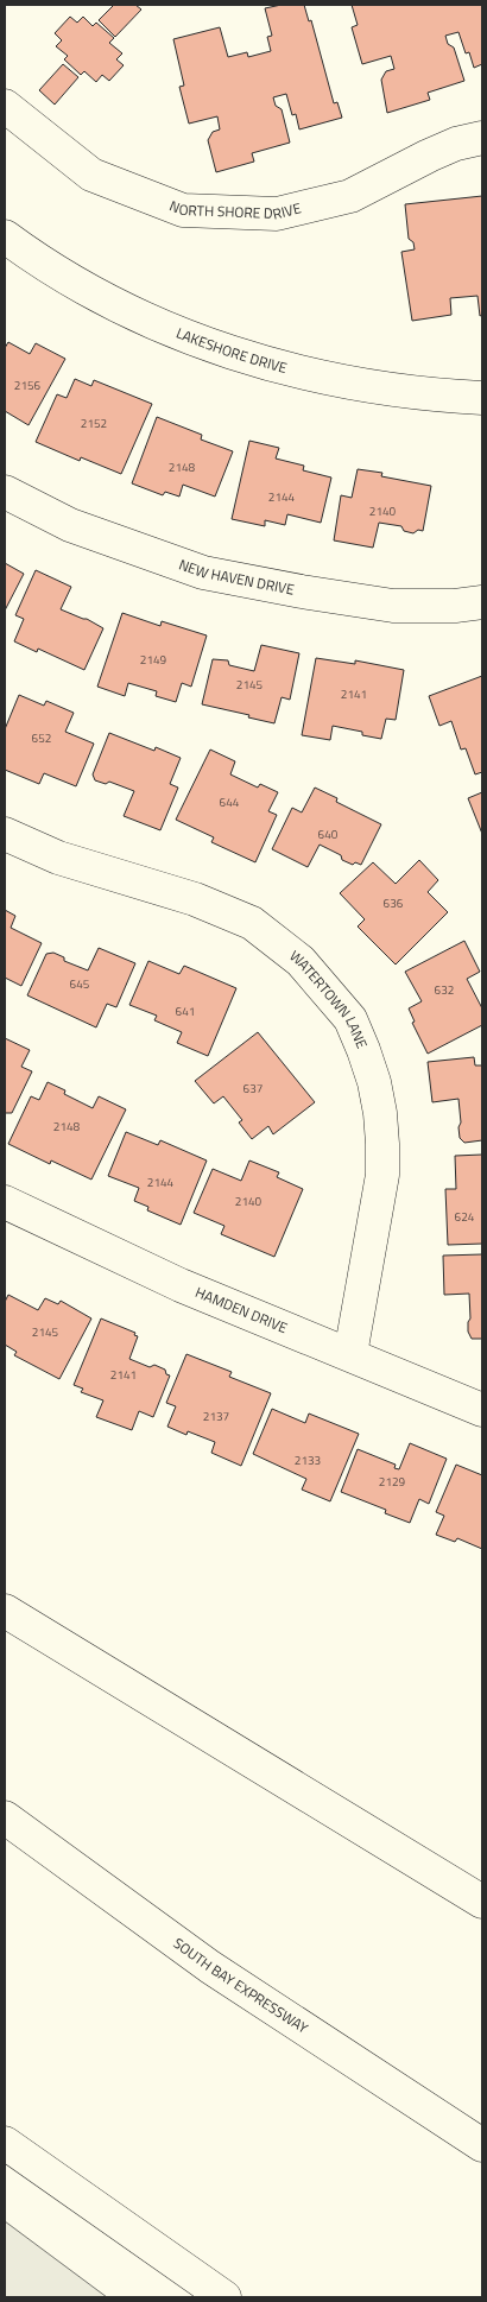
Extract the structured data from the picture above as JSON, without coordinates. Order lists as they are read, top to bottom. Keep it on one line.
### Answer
{"streets":{"main road":["NORTH SHORE DRIVE","LAKESHORE DRIVE","NEW HAVEN DRIVE","WATERTOWN LANE","HAMDEN DRIVE","SOUTH BAY EXPRESSWAY"]},"crossings":[["WATERTOWN LANE","HAMDEN DRIVE"]],"house_numbers":["2156","2152","2148","2144","2140","2149","2145","2141","652","644","640","636","645","632","641","637","2148","2144","2140","624","2145","2141","2137","2133","2129"]}
